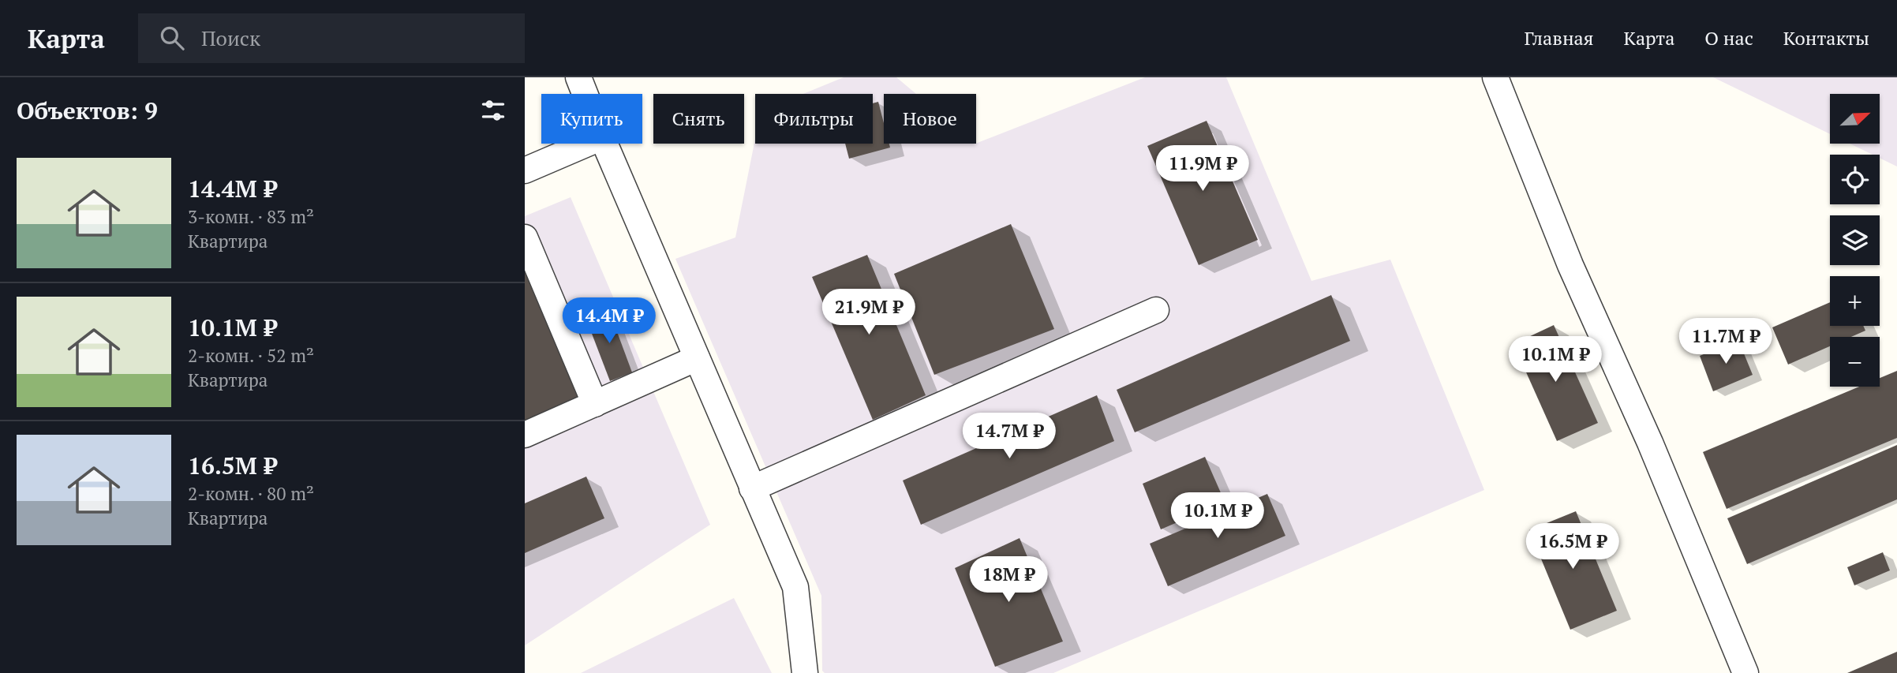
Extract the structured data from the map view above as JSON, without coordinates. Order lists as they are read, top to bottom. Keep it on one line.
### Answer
{"north":"top right","page":{"header":"Карта","search":"Поиск","nav":["Главная","Карта","О нас","Контакты"],"heading":"Объектов: 9","map_buttons":["+","−"],"chip":["Купить","Снять","Фильтры","Новое"],"list":[{"name":"14.4M ₽","note":"3-комн. · 83 m² · Квартира"},{"name":"10.1M ₽","note":"2-комн. · 52 m² · Квартира"},{"name":"16.5M ₽","note":"2-комн. · 80 m² · Квартира"}],"price":["11.9M ₽","21.9M ₽","14.4M ₽","11.7M ₽","10.1M ₽","14.7M ₽","10.1M ₽","16.5M ₽","18M ₽"]}}
